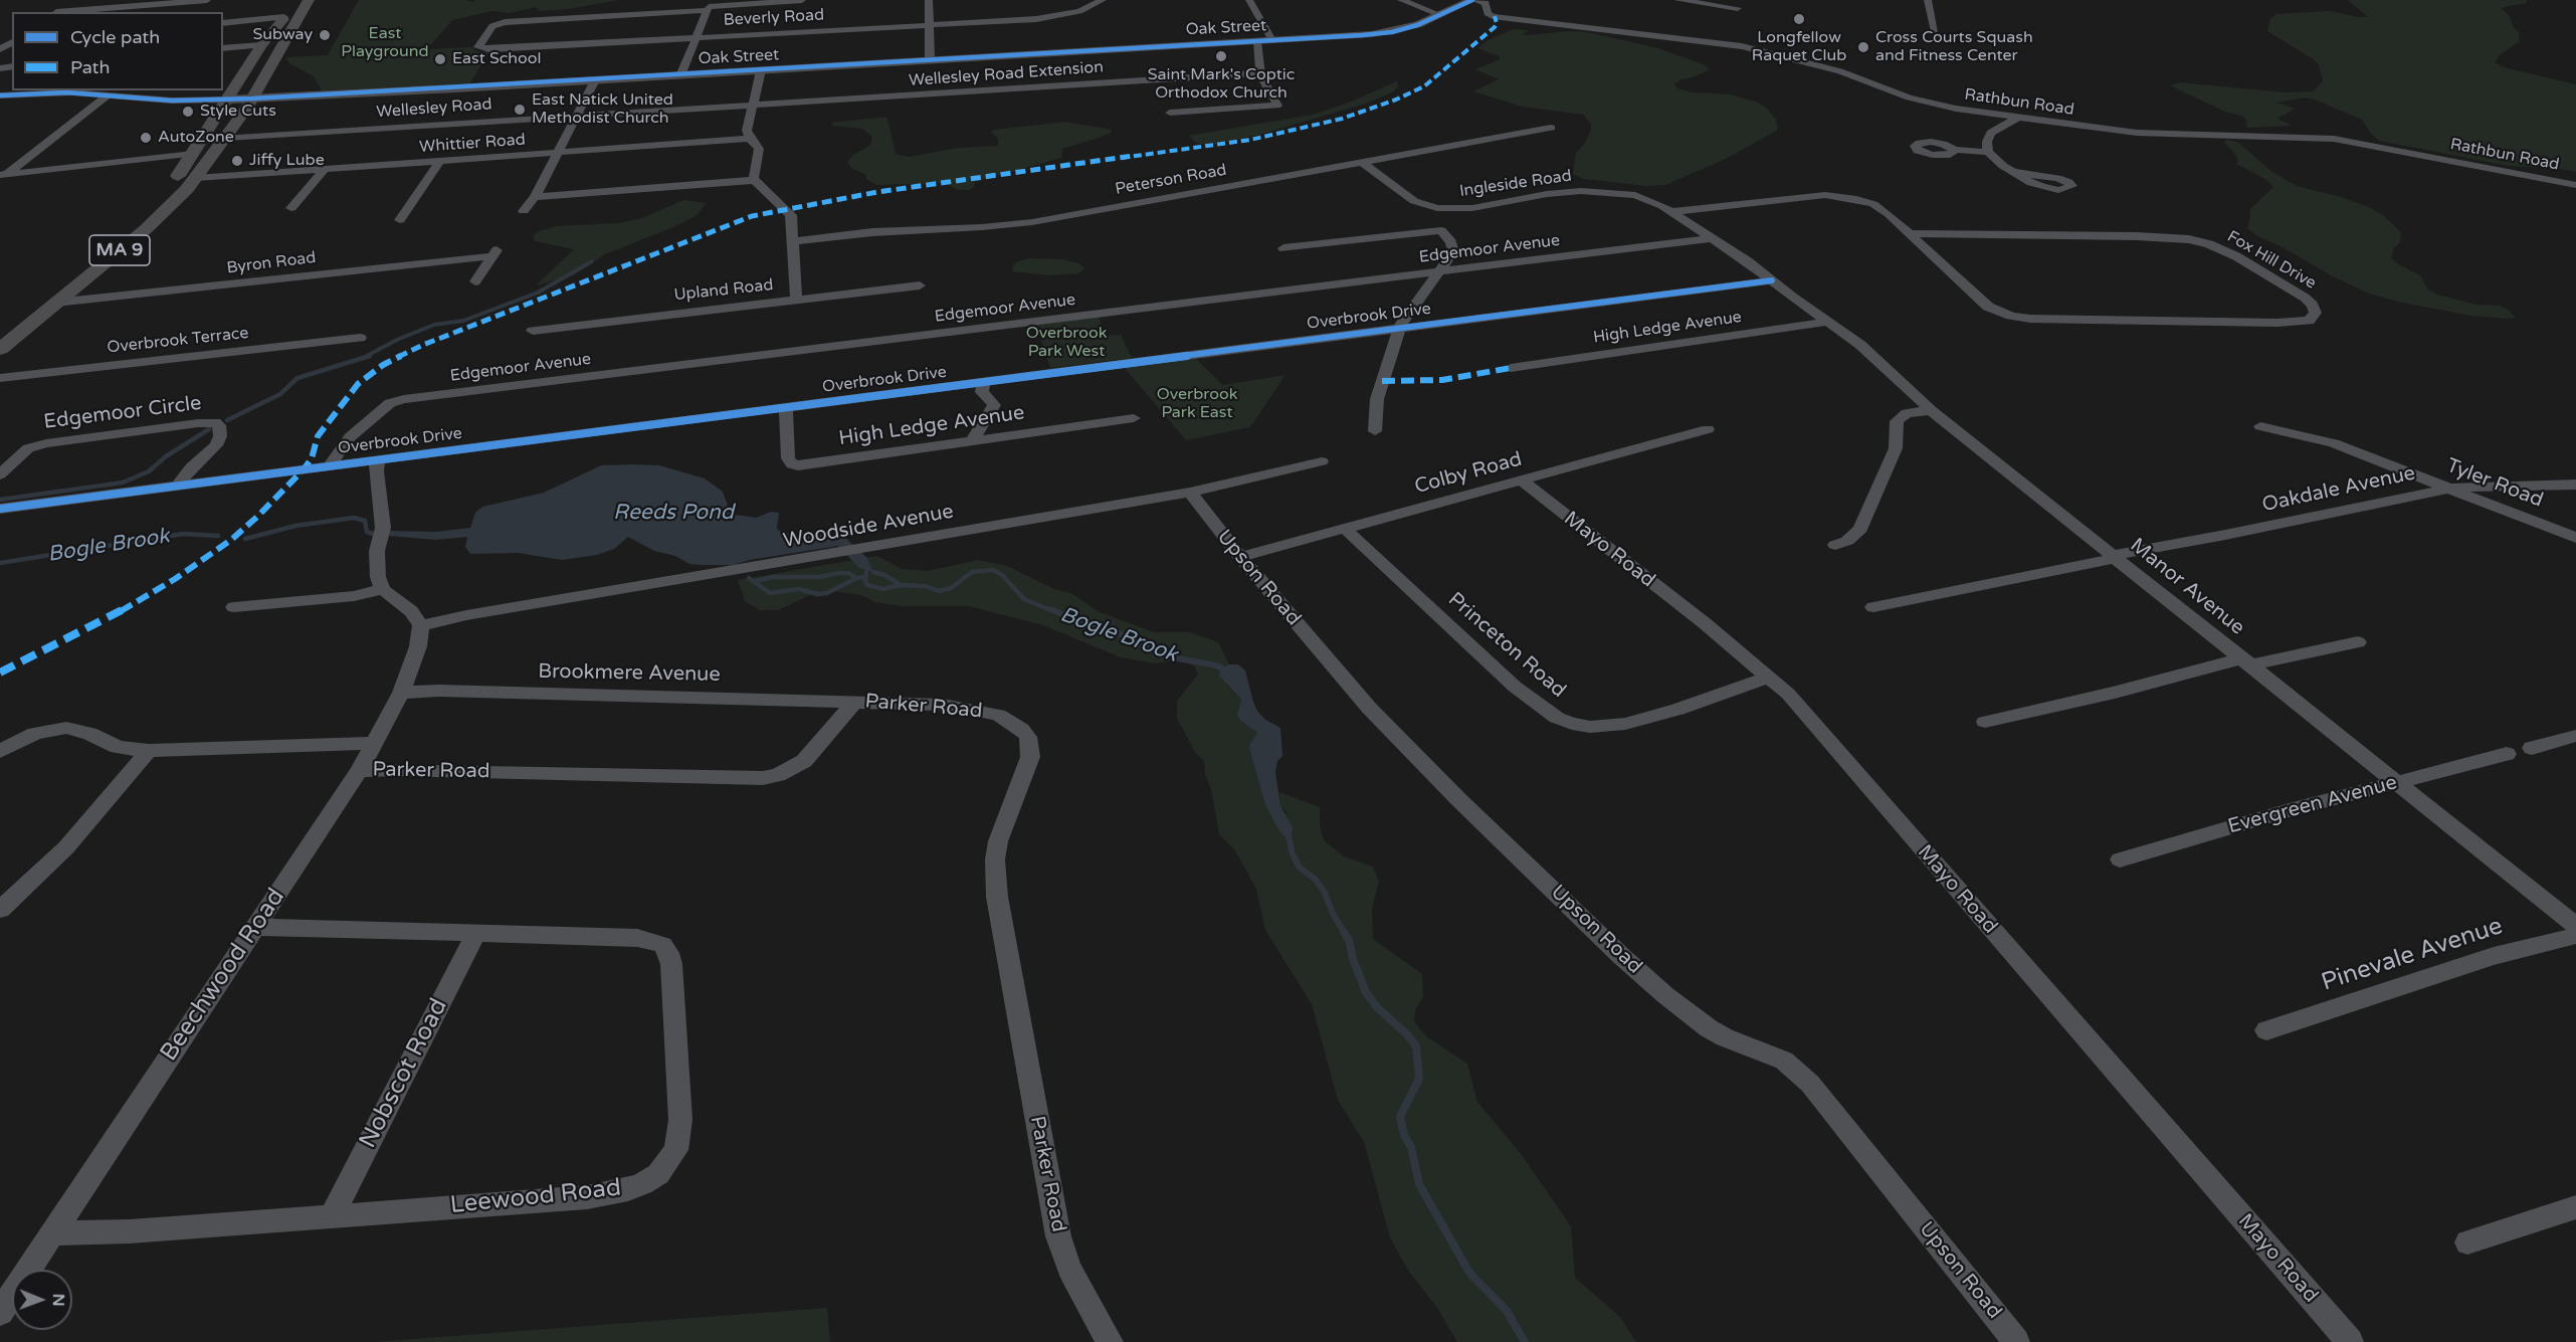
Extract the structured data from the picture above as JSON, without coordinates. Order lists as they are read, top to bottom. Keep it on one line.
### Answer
{"streets":{"highway":["MA 9"],"main road":["Oak Street"],"street":["Beverly Road","Wellesley Road Extension","Rathbun Road","Wellesley Road","Whittier Road","Peterson Road","Ingleside Road","Edgemoor Avenue","Fox Hill Drive","Byron Road","Upland Road","Overbrook Drive","High Ledge Avenue","Overbrook Terrace","Edgemoor Circle","Colby Road","Tyler Road","Oakdale Avenue","Woodside Avenue","Mayo Road","Upson Road","Manor Avenue","Princeton Road","Brookmere Avenue","Parker Road","Evergreen Avenue","Pinevale Avenue","Beechwood Road","Nobscot Road","Leewood Road"]},"crossings":[["Oak Street","Rathbun Road"],["Oak Street","MA 9"],["Wellesley Road Extension","Wellesley Road"],["Wellesley Road","MA 9"],["Whittier Road","MA 9"],["Peterson Road","Ingleside Road"],["Ingleside Road","Edgemoor Avenue"],["Ingleside Road","Fox Hill Drive"],["Ingleside Road","Overbrook Drive"],["Ingleside Road","Manor Avenue"],["Edgemoor Avenue","Overbrook Drive"],["MA 9","Byron Road"],["Overbrook Drive","High Ledge Avenue"],["Overbrook Drive","Edgemoor Circle"],["Overbrook Drive","Manor Avenue"],["High Ledge Avenue","Manor Avenue"],["Colby Road","Mayo Road"],["Colby Road","Upson Road"],["Colby Road","Princeton Road"],["Tyler Road","Oakdale Avenue"],["Oakdale Avenue","Manor Avenue"],["Woodside Avenue","Upson Road"],["Woodside Avenue","Beechwood Road"],["Mayo Road","Princeton Road"],["Manor Avenue","Evergreen Avenue"],["Brookmere Avenue","Parker Road"],["Brookmere Avenue","Beechwood Road"],["Parker Road","Beechwood Road"],["Beechwood Road","Leewood Road"],["Nobscot Road","Leewood Road"]],"water":["Reeds Pond","Bogle Brook"],"parks":["East Playground","Overbrook Park West","Overbrook Park East"],"places":["Longfellow Raquet Club","Subway","Cross Courts Squash and Fitness Center","Saint Mark's Coptic Orthodox Church","East School","East Natick United Methodist Church","Style Cuts","AutoZone","Jiffy Lube"],"legend":["Cycle path","Path"],"north":"right"}
